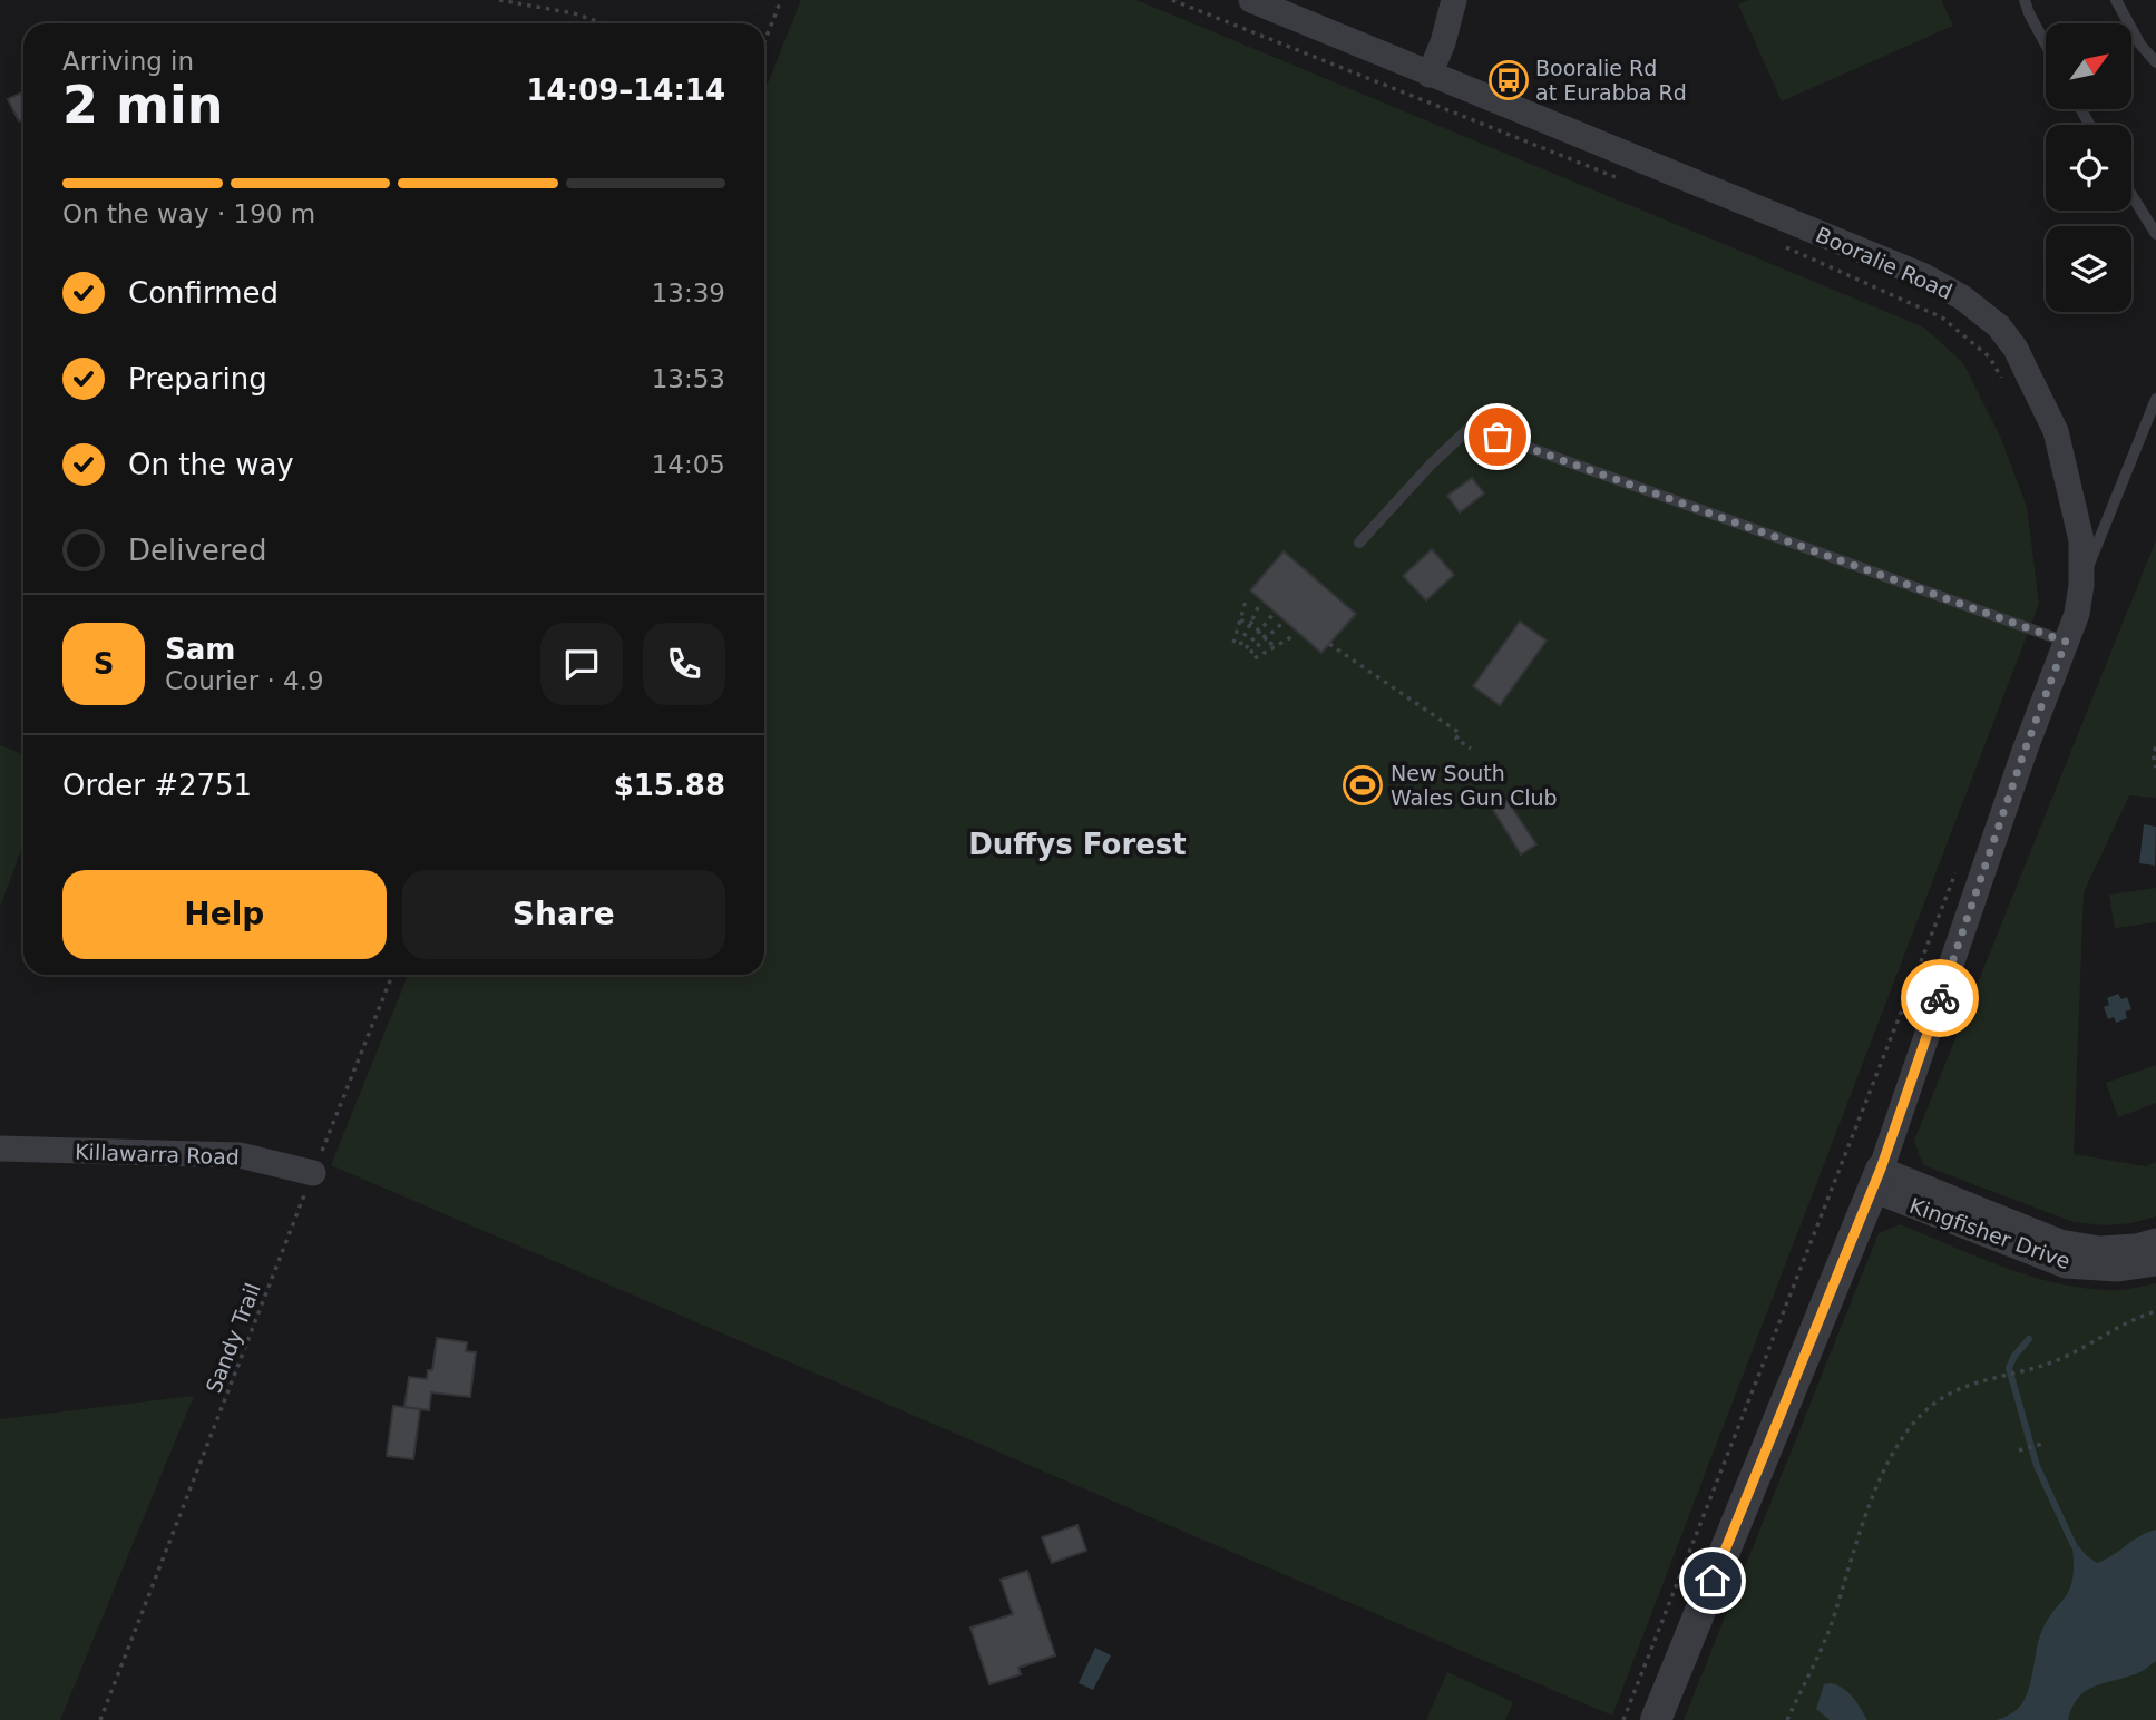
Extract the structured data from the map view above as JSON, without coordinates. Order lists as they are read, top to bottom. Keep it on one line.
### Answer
{"streets":{"street":["Booralie Road","Killawarra Road","Kingfisher Drive"],"path":["Sandy Trail"]},"crossings":[["Booralie Road","Kingfisher Drive"],["Killawarra Road","Sandy Trail"]],"districts":["Duffys Forest"],"places":{"bus stop":["Booralie Rd at Eurabba Rd"],"sports":["New South Wales Gun Club"]},"north":"top right","page":{"heading":["2 min","Arriving in","14:09–14:14"],"panel":["Sam","Courier · 4.9","Order #2751","$15.88"],"bar":"On the way · 190 m","list":[["Confirmed","13:39"],["Preparing","13:53"],["On the way","14:05"],"Delivered"],"round":"S","buttons":["Help","Share"]}}
